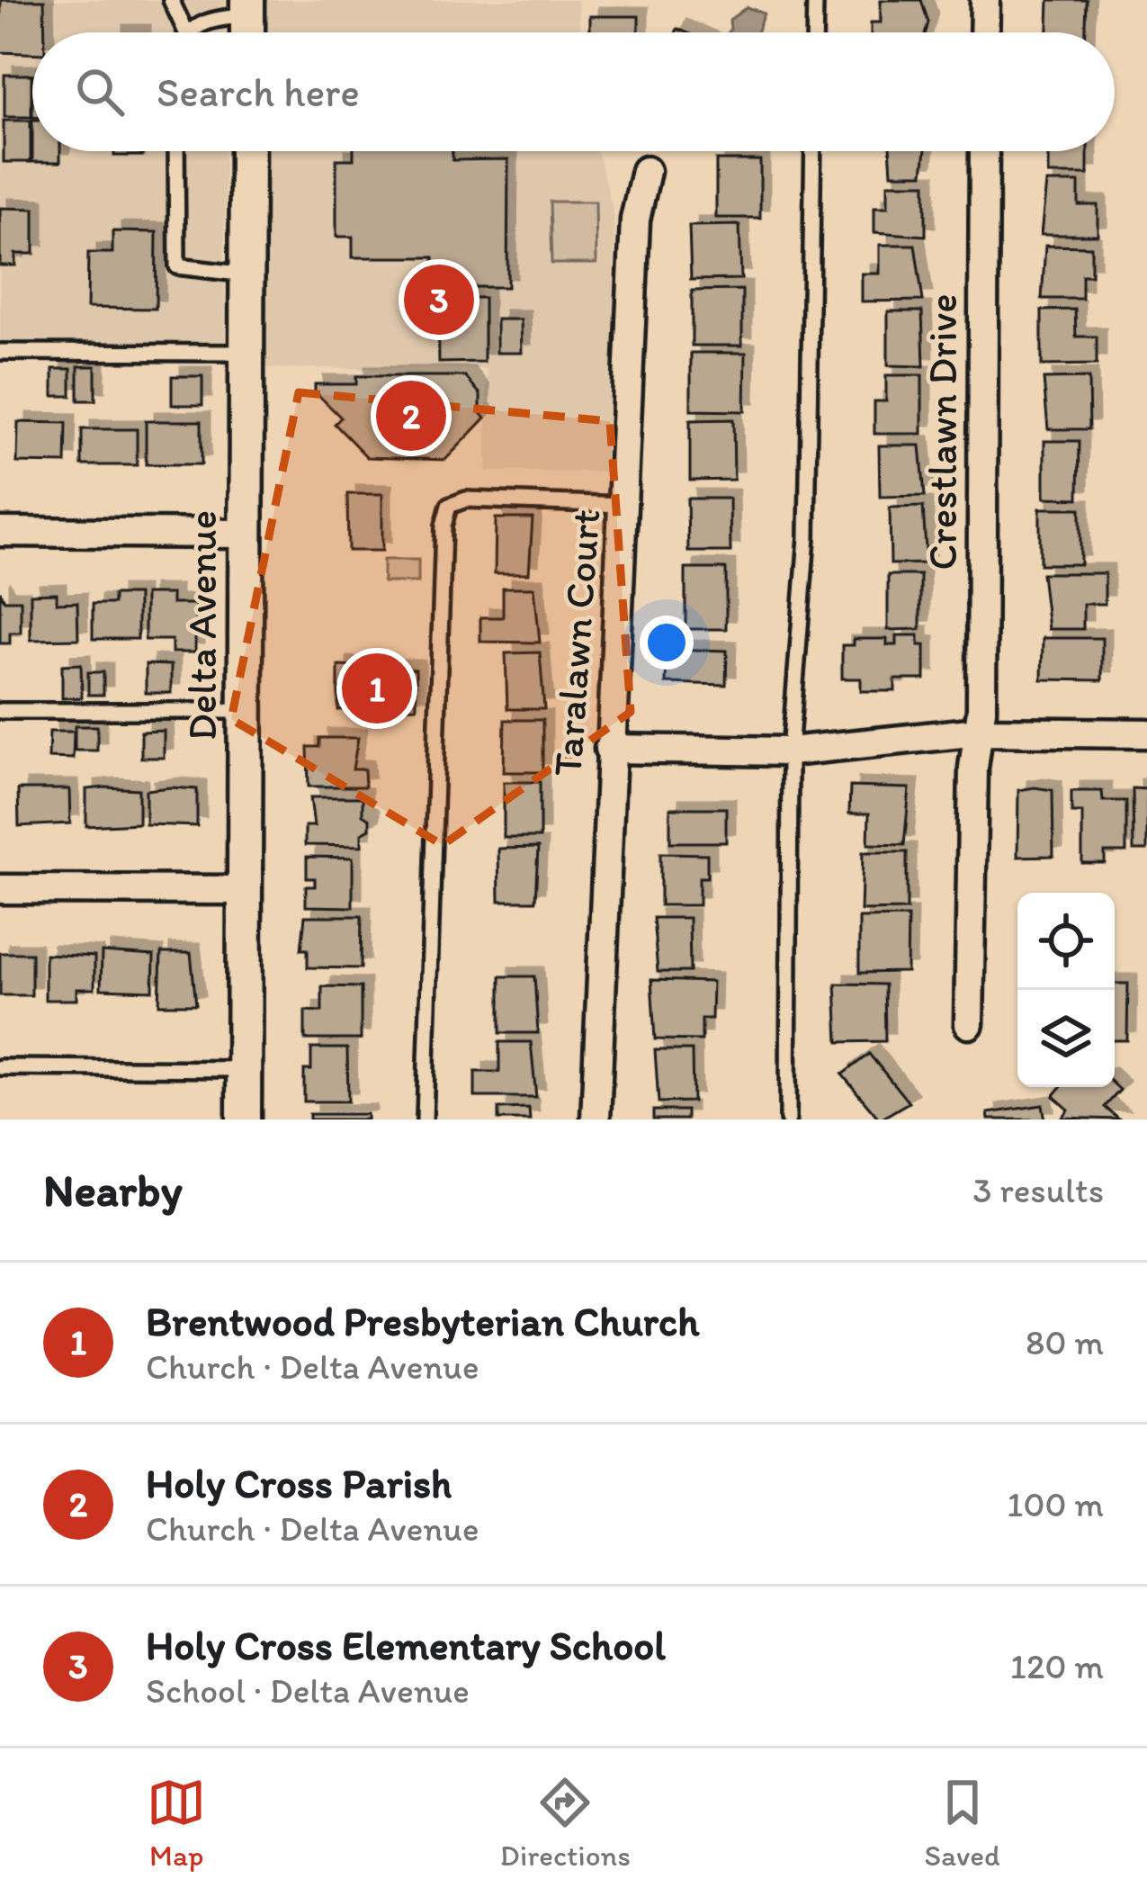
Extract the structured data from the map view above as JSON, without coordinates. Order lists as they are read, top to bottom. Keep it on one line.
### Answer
{"streets":{"street":["Crestlawn Drive","Delta Avenue","Taralawn Court"]},"page":{"search":"Search here","pins":["3","2","1"],"heading":["Nearby","3 results"],"list":[{"mark":"1","name":"Brentwood Presbyterian Church","note":"Church · Delta Avenue","value":"80 m"},{"mark":"2","name":"Holy Cross Parish","note":"Church · Delta Avenue","value":"100 m"},{"mark":"3","name":"Holy Cross Elementary School","note":"School · Delta Avenue","value":"120 m"}],"nav":["Map","Directions","Saved"]}}
